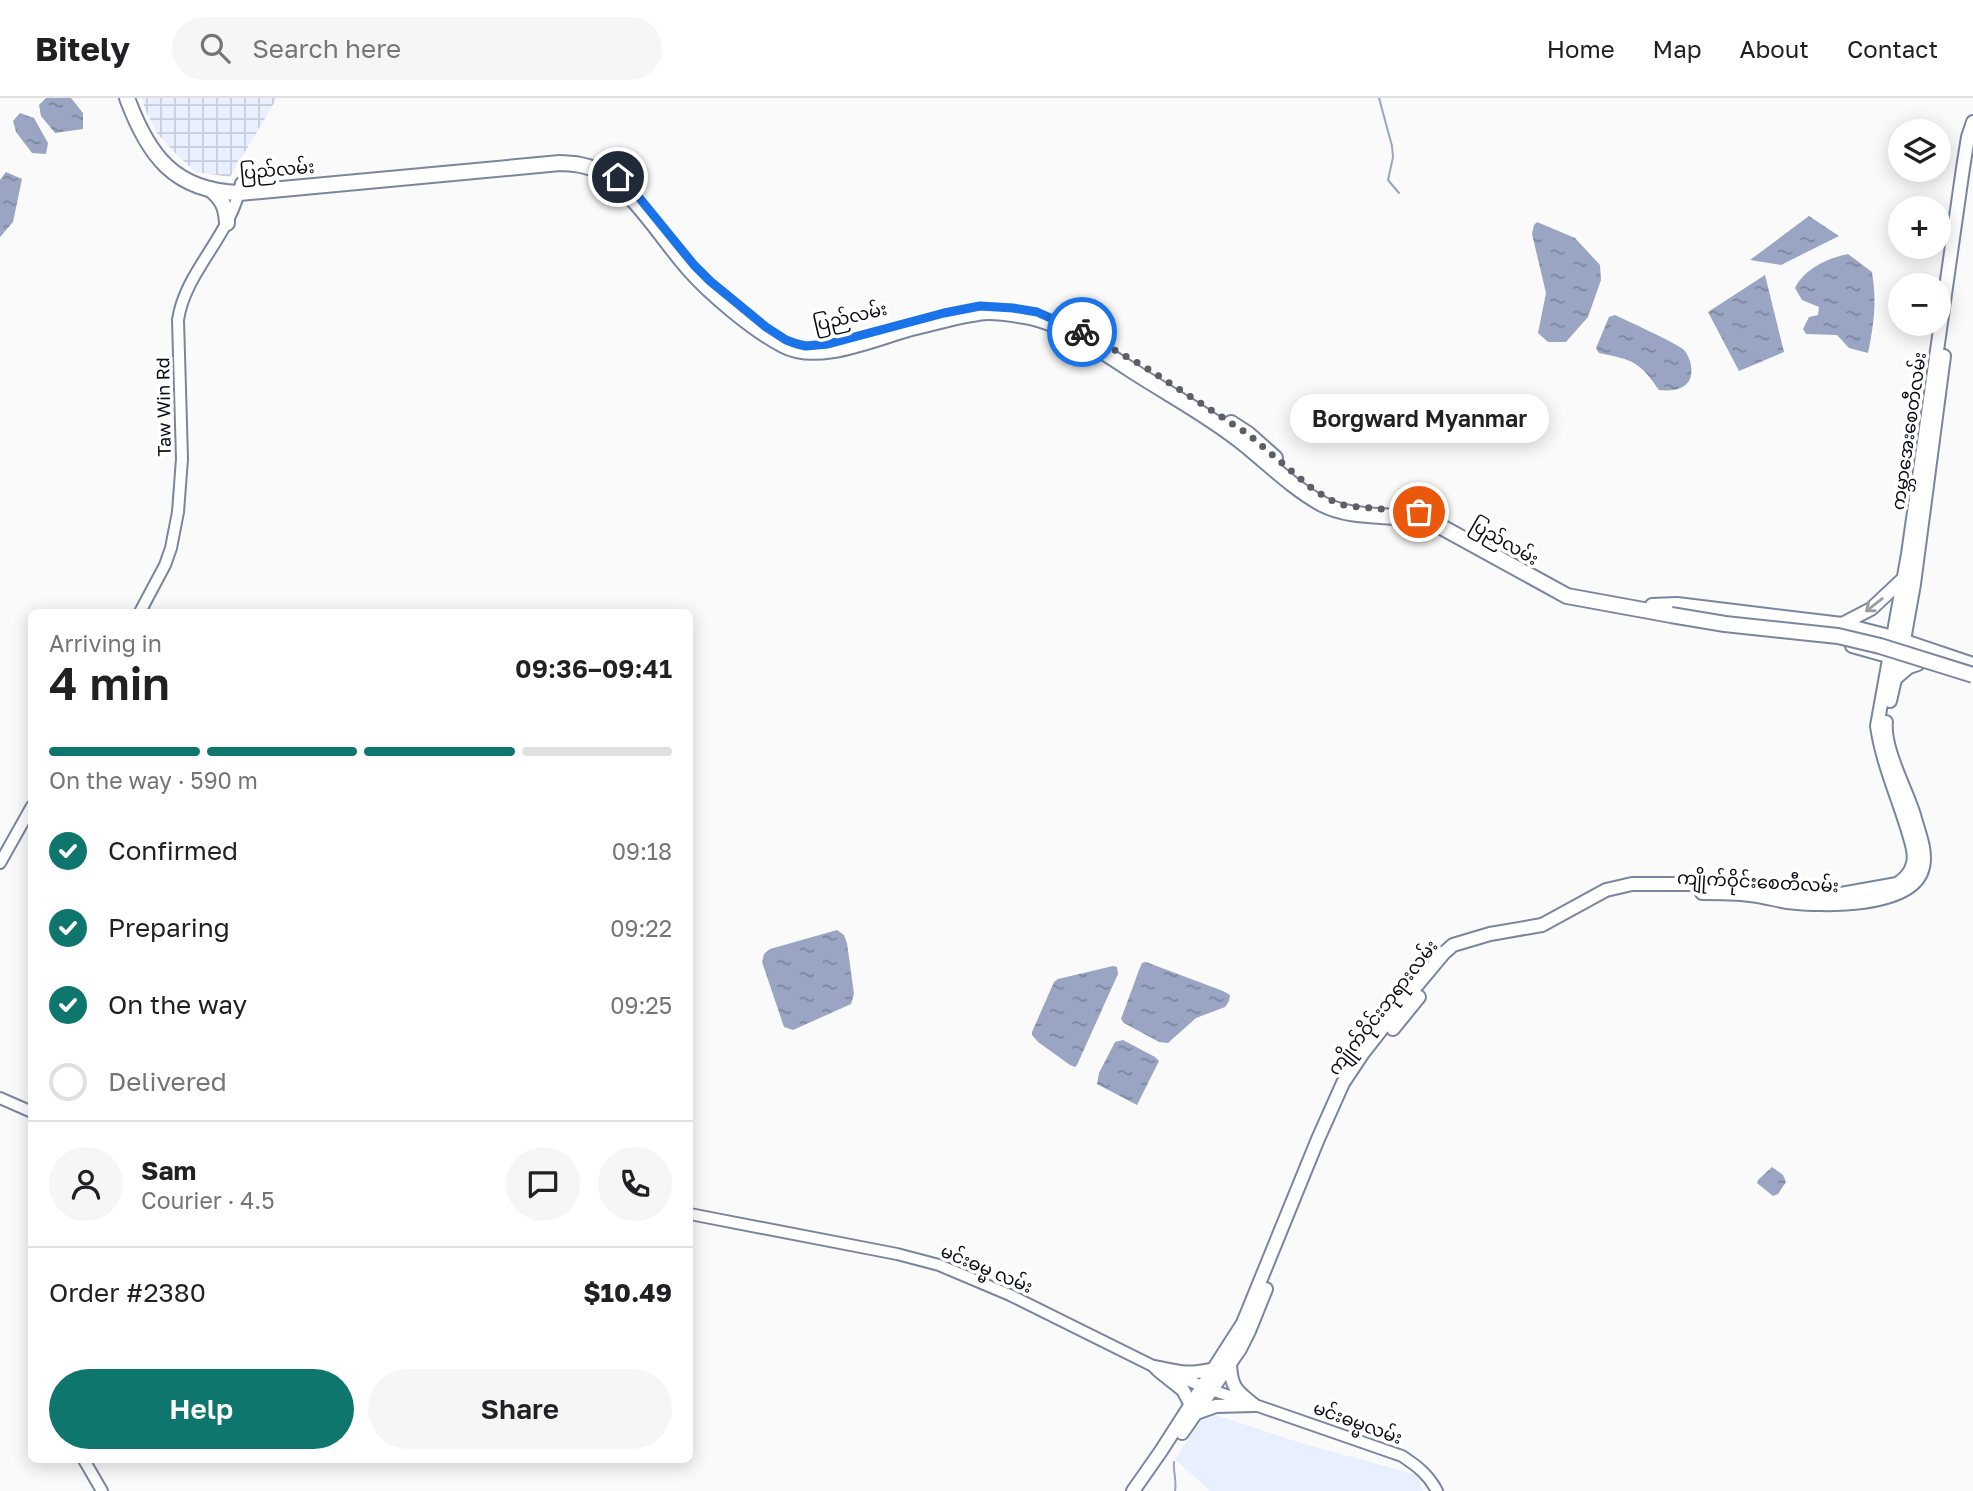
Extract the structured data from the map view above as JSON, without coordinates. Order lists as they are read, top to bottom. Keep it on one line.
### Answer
{"streets":{"highway":["ပြည်လမ်း"],"main road":["Taw Win Rd","ကမ္ဘာအေးစေတီလမ်း","ကျိုက်ဝိုင်းစေတီလမ်း","ကျိုက်ဝိုင်းဘုရားလမ်း","မင်းဓမ္မ လမ်း","မင်းဓမ္မလမ်း"]},"crossings":[["ပြည်လမ်း","Taw Win Rd"],["ကျိုက်ဝိုင်းစေတီလမ်း","ကျိုက်ဝိုင်းဘုရားလမ်း"],["ကျိုက်ဝိုင်းဘုရားလမ်း","မင်းဓမ္မ လမ်း"],["မင်းဓမ္မ လမ်း","မင်းဓမ္မလမ်း"]],"places":["Borgward Myanmar"],"page":{"header":"Bitely","search":"Search here","nav":["Home","Map","About","Contact"],"map_buttons":["+","−"],"bubble":"Borgward Myanmar","heading":["4 min","Arriving in","09:36–09:41"],"panel":["Sam","Courier · 4.5","Order #2380","$10.49"],"bar":"On the way · 590 m","list":[["Confirmed","09:18"],["Preparing","09:22"],["On the way","09:25"],"Delivered"],"buttons":["Help","Share"]}}
